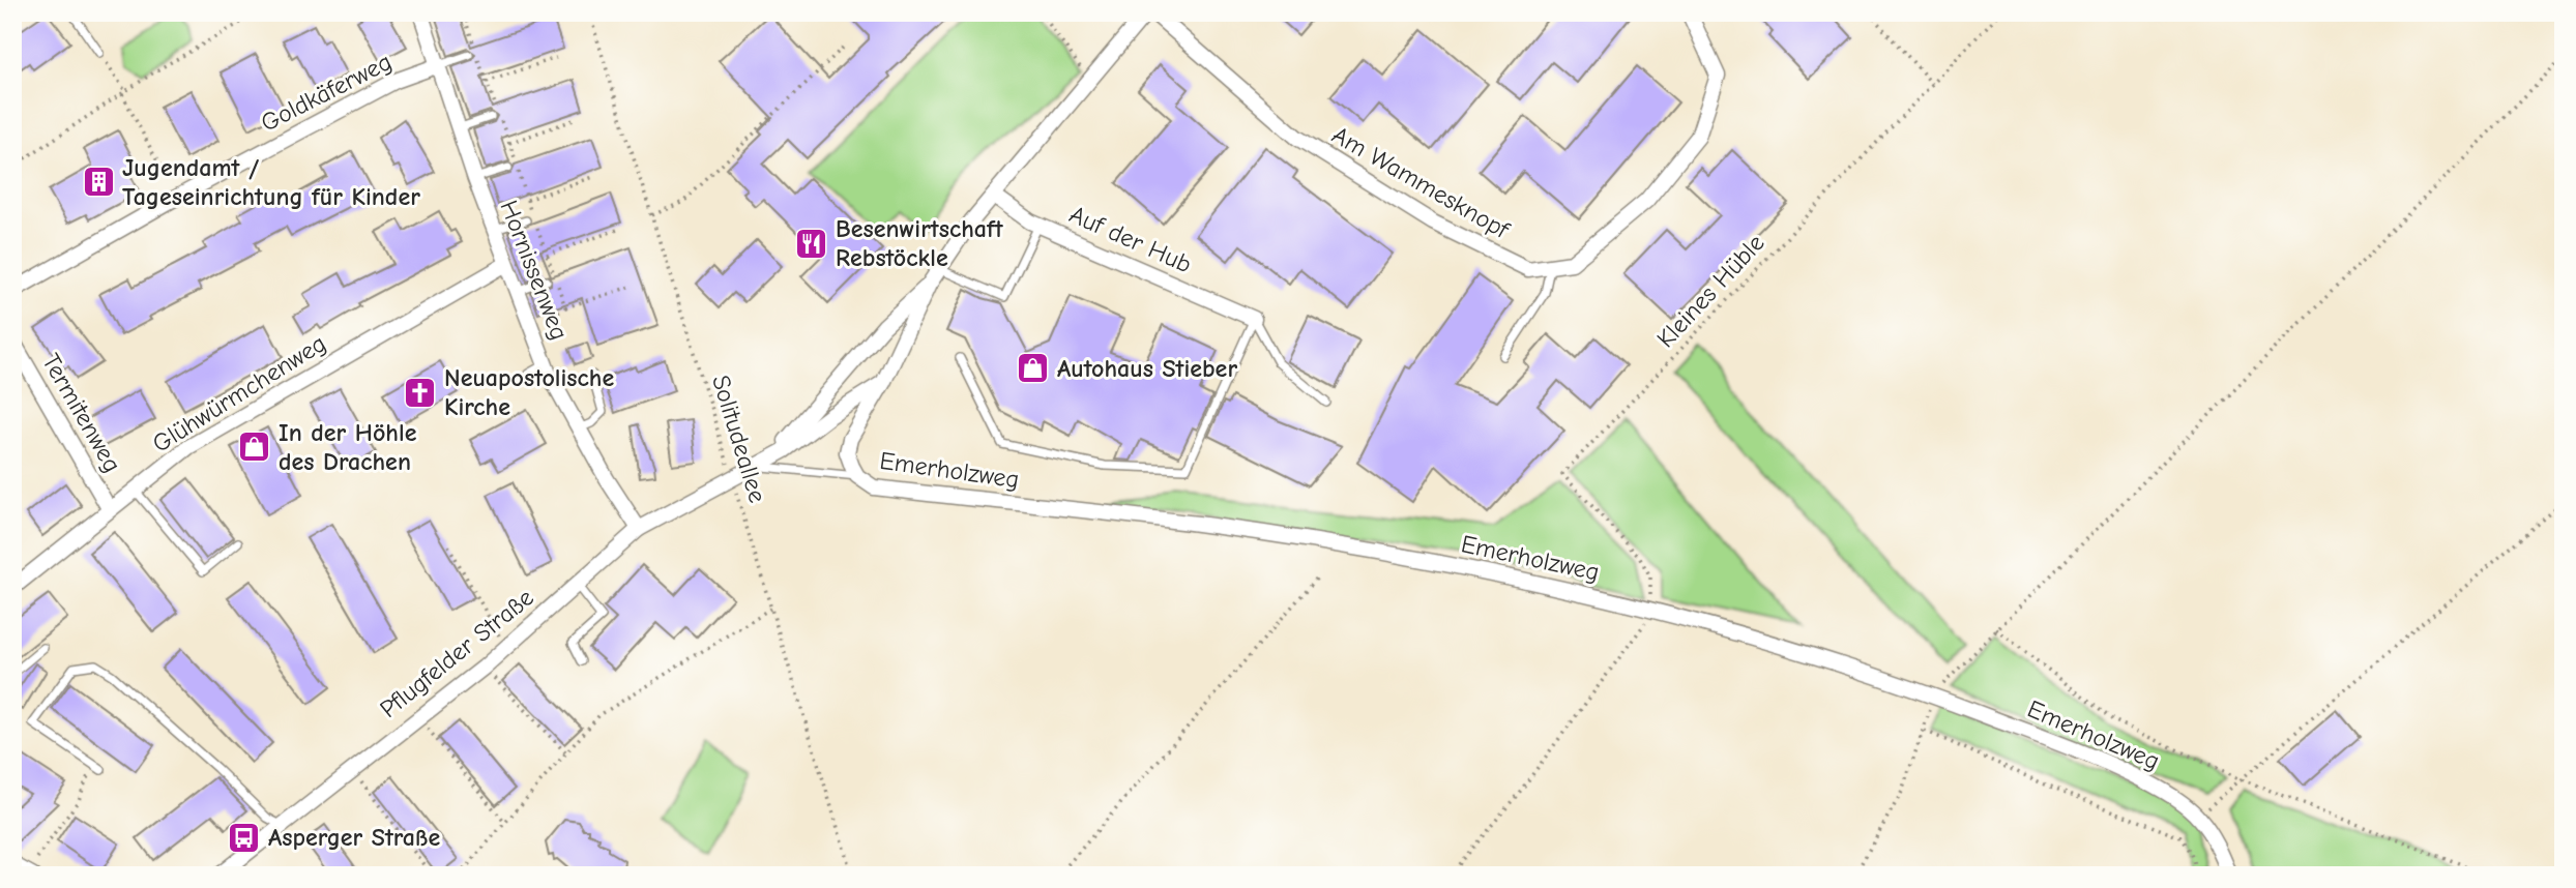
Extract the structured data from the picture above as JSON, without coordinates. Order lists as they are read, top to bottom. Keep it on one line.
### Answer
{"streets":{"street":["Goldkäferweg","Am Wammesknopf","Auf der Hub","Hornissenweg","Glühwürmchenweg","Termitenweg","Emerholzweg","Pflugfelder Straße"],"path":["Kleines Hüble","Solitudeallee"]},"crossings":[["Goldkäferweg","Hornissenweg"],["Auf der Hub","Emerholzweg"],["Hornissenweg","Glühwürmchenweg"],["Hornissenweg","Pflugfelder Straße"],["Kleines Hüble","Emerholzweg"],["Glühwürmchenweg","Termitenweg"],["Solitudeallee","Emerholzweg"],["Solitudeallee","Pflugfelder Straße"],["Emerholzweg","Pflugfelder Straße"]],"places":{"building":["Jugendamt / Tageseinrichtung für Kinder"],"restaurant":["Besenwirtschaft Rebstöckle"],"shop":["Autohaus Stieber","In der Höhle des Drachen"],"church":["Neuapostolische Kirche"],"bus stop":["Asperger Straße"]}}
